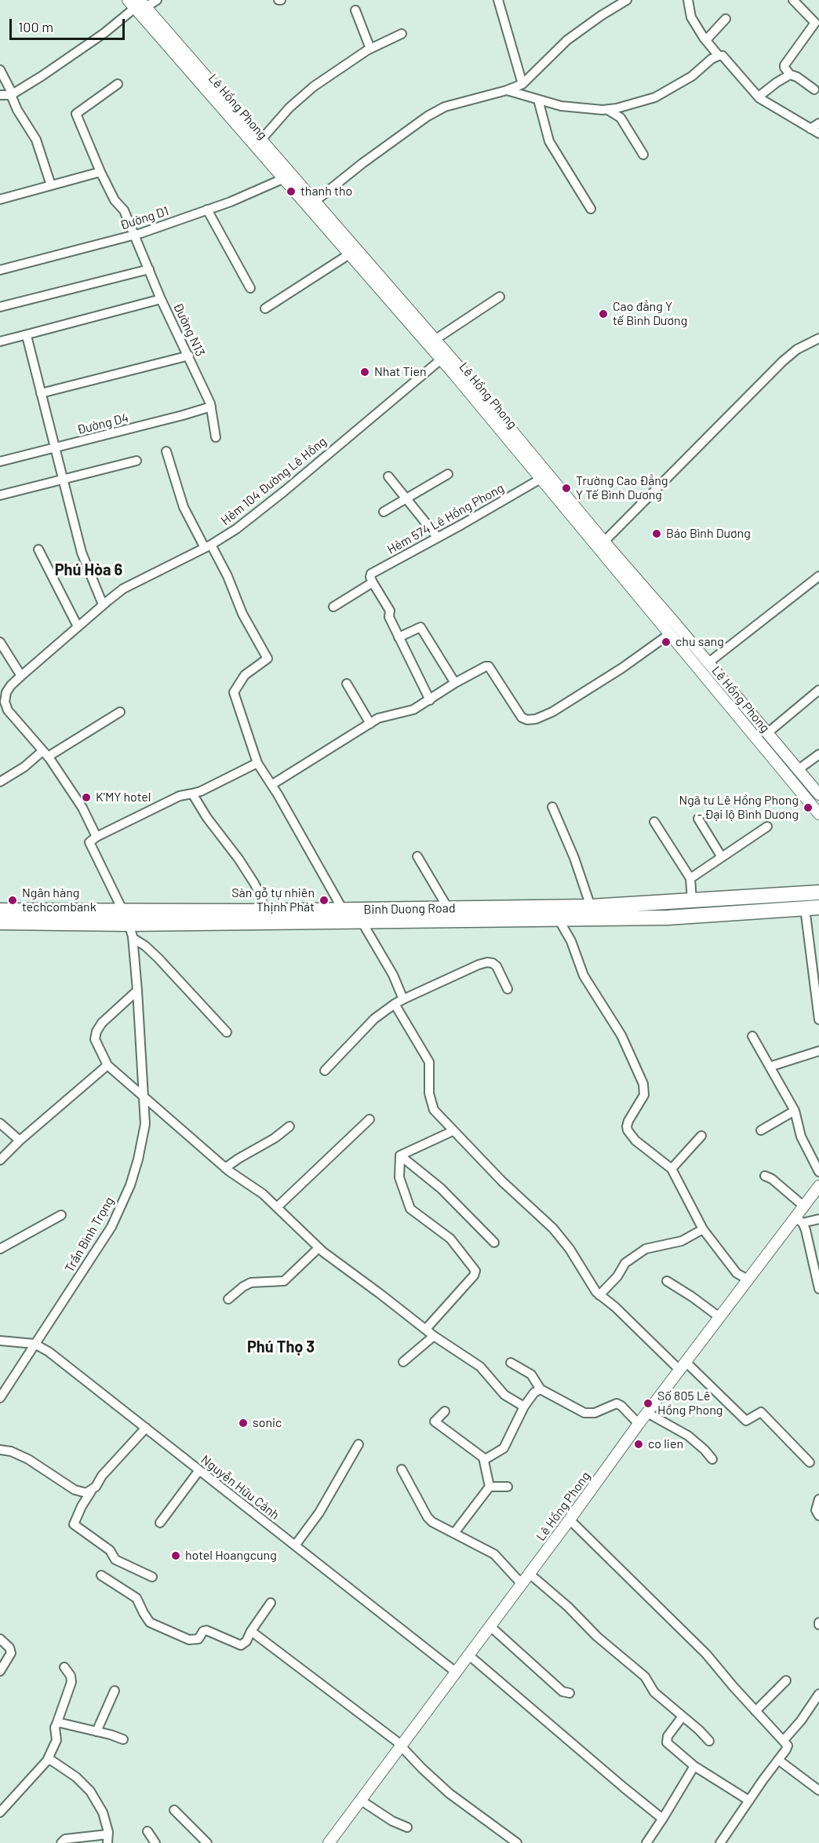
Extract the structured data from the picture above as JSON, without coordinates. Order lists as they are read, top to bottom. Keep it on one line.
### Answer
{"streets":{"highway":["Binh Duong Road"],"street":["Lê Hồng Phong","Đường D1","Đường N13","Đường D4","Hẻm 104 Đường Lê Hồng","Hẻm 574 Lê Hồng Phong","Trần Bình Trọng","Nguyễn Hữu Cảnh"]},"crossings":[["Lê Hồng Phong","Đường D1"],["Lê Hồng Phong","Hẻm 104 Đường Lê Hồng"],["Lê Hồng Phong","Hẻm 574 Lê Hồng Phong"],["Lê Hồng Phong","Nguyễn Hữu Cảnh"],["Đường D1","Đường N13"],["Đường N13","Đường D4"],["Hẻm 104 Đường Lê Hồng","Binh Duong Road"],["Binh Duong Road","Trần Bình Trọng"],["Trần Bình Trọng","Nguyễn Hữu Cảnh"]],"districts":["Phú Hòa 6","Phú Thọ 3"],"places":["thanh tho","Cao đẳng Y tế Bình Dương","Nhat Tien","Trường Cao Đẳng Y Tế Bình Dương","Báo Bình Dương","chu sang","K'MY hotel","Ngã tư Lê Hồng Phong - Đại lộ Bình Dương","Ngân hàng techcombank","Sàn gỗ tự nhiên Thịnh Phát","Số 805 Lê Hồng Phong","sonic","co lien","hotel Hoangcung"],"scale_bar":"100 m"}
